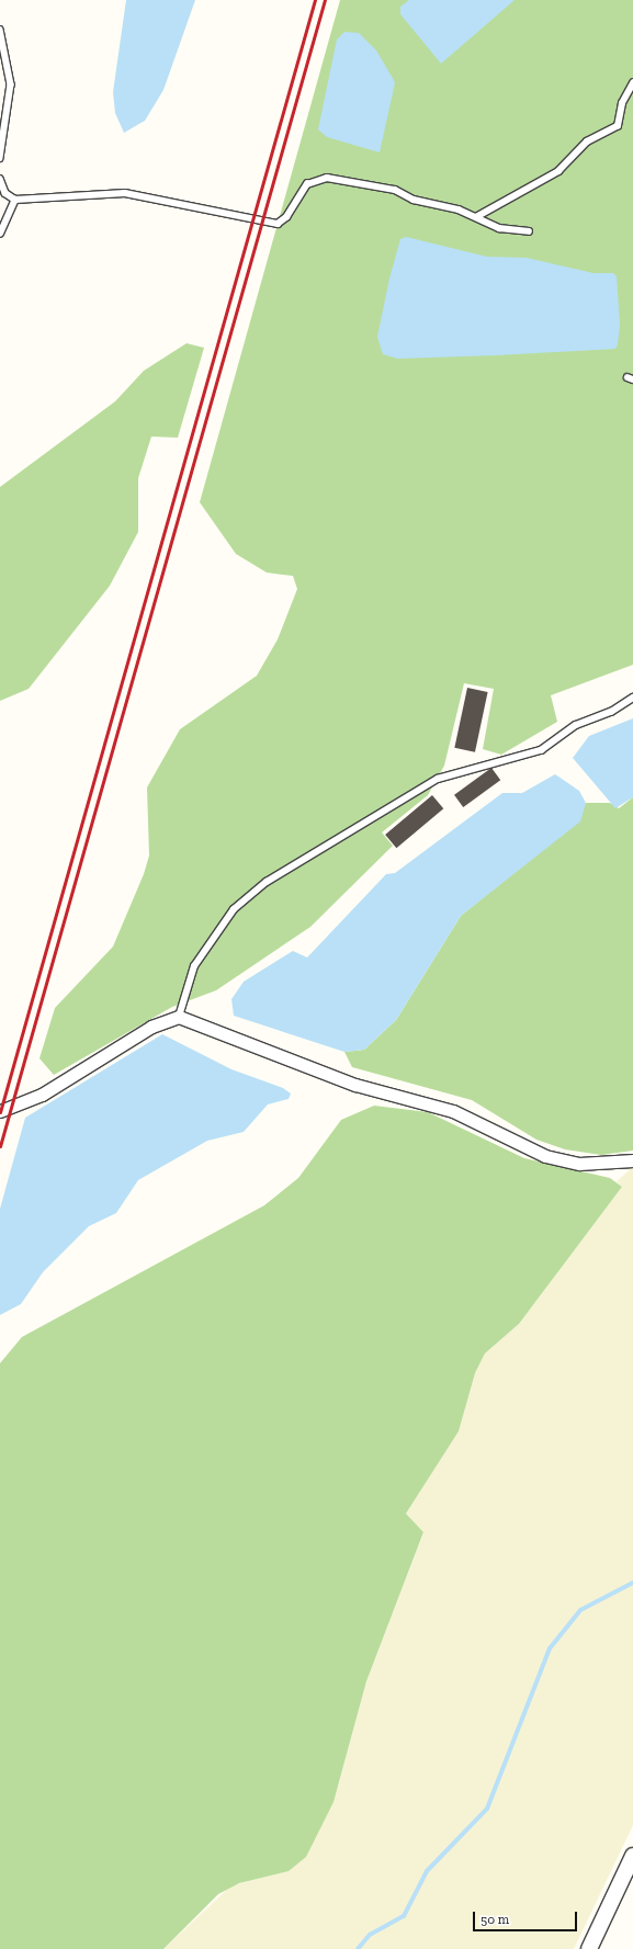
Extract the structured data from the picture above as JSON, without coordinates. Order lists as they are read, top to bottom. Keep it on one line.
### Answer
{"scale_bar":"50 m"}
